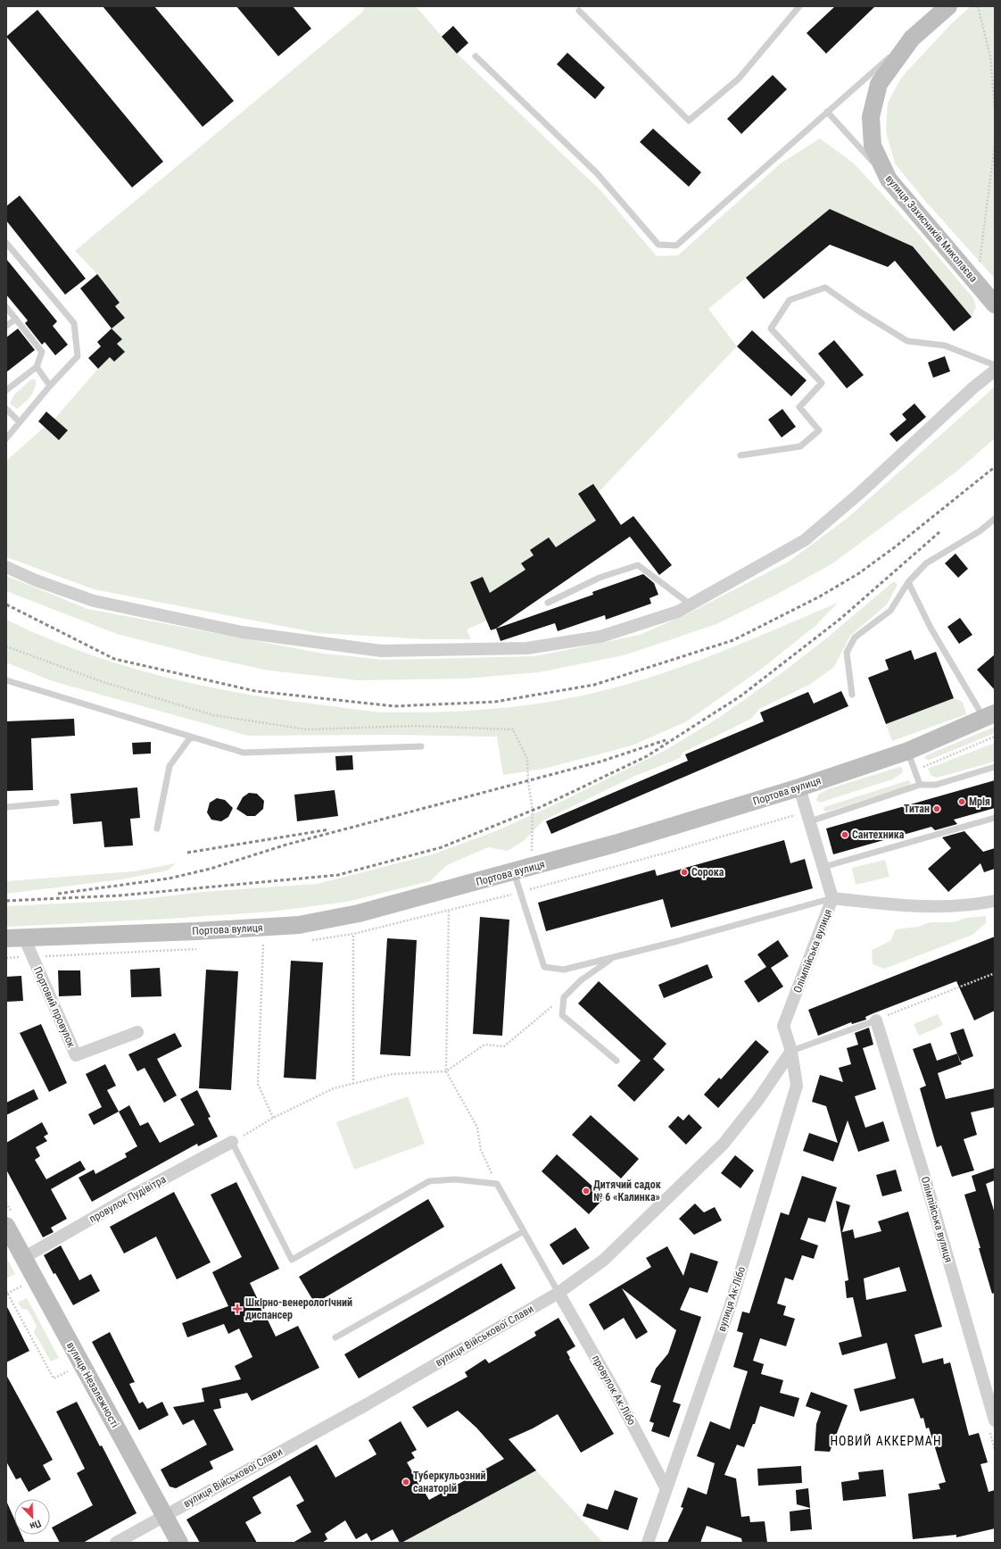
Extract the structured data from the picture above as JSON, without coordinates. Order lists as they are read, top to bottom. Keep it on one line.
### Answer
{"streets":{"main road":["вулиця Захисників Миколаєва","Портова вулиця","вулиця Незалежності"],"street":["Олімпійська вулиця","Портовий провулок","провулок Пудівітра","вулиця Ак-Лібо","вулиця Військової Слави","провулок Ак-Лібо"]},"crossings":[["Портова вулиця","Олімпійська вулиця"],["Портова вулиця","Портовий провулок"],["Олімпійська вулиця","вулиця Ак-Лібо"],["Олімпійська вулиця","вулиця Військової Слави"],["провулок Пудівітра","вулиця Незалежності"],["вулиця Ак-Лібо","вулиця Військової Слави"],["вулиця Ак-Лібо","провулок Ак-Лібо"],["вулиця Військової Слави","вулиця Незалежності"],["вулиця Військової Слави","провулок Ак-Лібо"]],"districts":["НОВИЙ АККЕРМАН"],"places":{"other":["Мрія","Титан","Сантехника","Сорока","Дитячий садок № 6 «Калинка»","Туберкульозний санаторій"],"health":["Шкірно-венерологічний диспансер"]},"north":"bottom right"}
